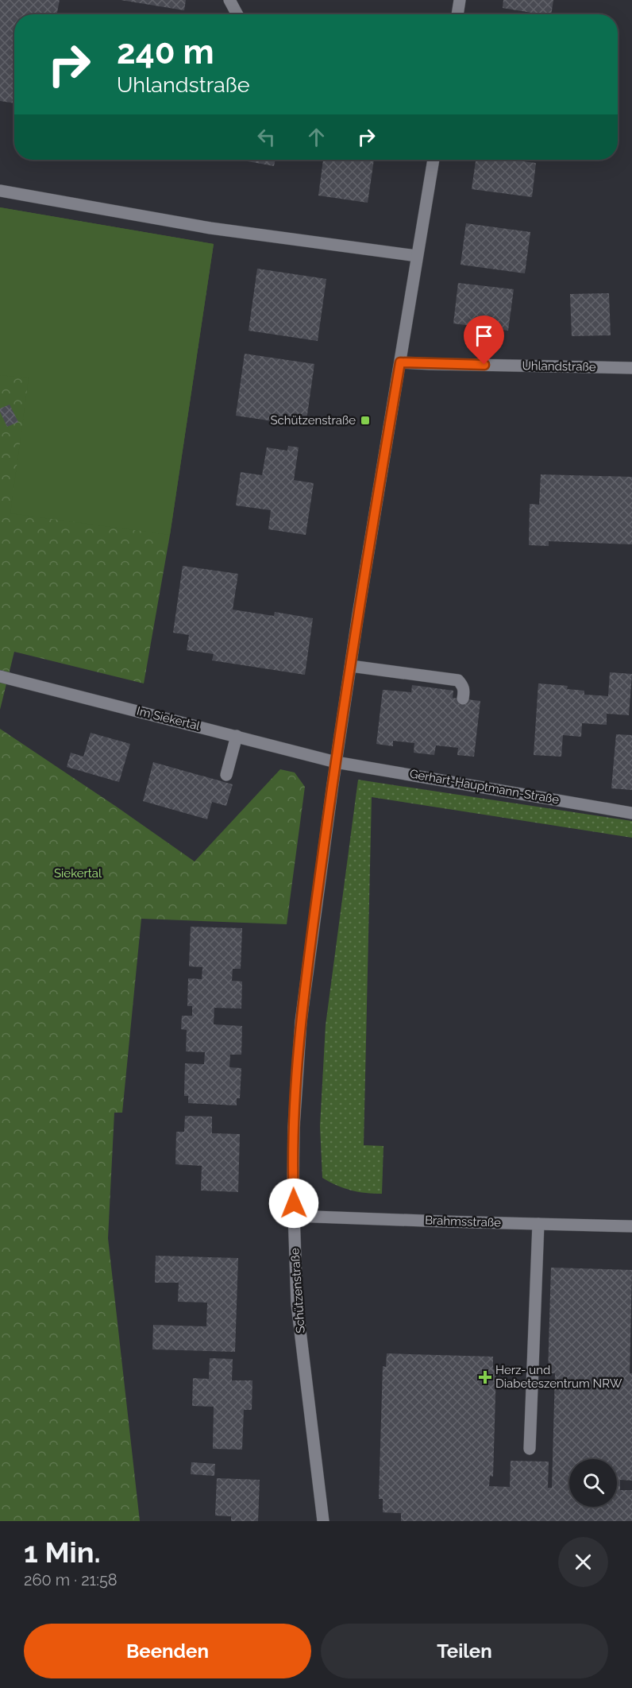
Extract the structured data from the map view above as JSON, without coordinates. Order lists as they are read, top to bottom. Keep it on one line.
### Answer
{"streets":{"street":["Uhlandstraße","Im Siekertal","Gerhart-Hauptmann-Straße","Brahmsstraße","Schützenstraße"]},"crossings":[["Uhlandstraße","Schützenstraße"],["Im Siekertal","Gerhart-Hauptmann-Straße"],["Im Siekertal","Schützenstraße"],["Gerhart-Hauptmann-Straße","Schützenstraße"],["Brahmsstraße","Schützenstraße"]],"parks":["Siekertal"],"places":{"transit":["Schützenstraße"],"health":["Herz- und Diabeteszentrum NRW"]},"page":{"turn":["240 m","Uhlandstraße"],"heading":["1 Min.","260 m · 21:58"],"buttons":["Beenden","Teilen"]}}
